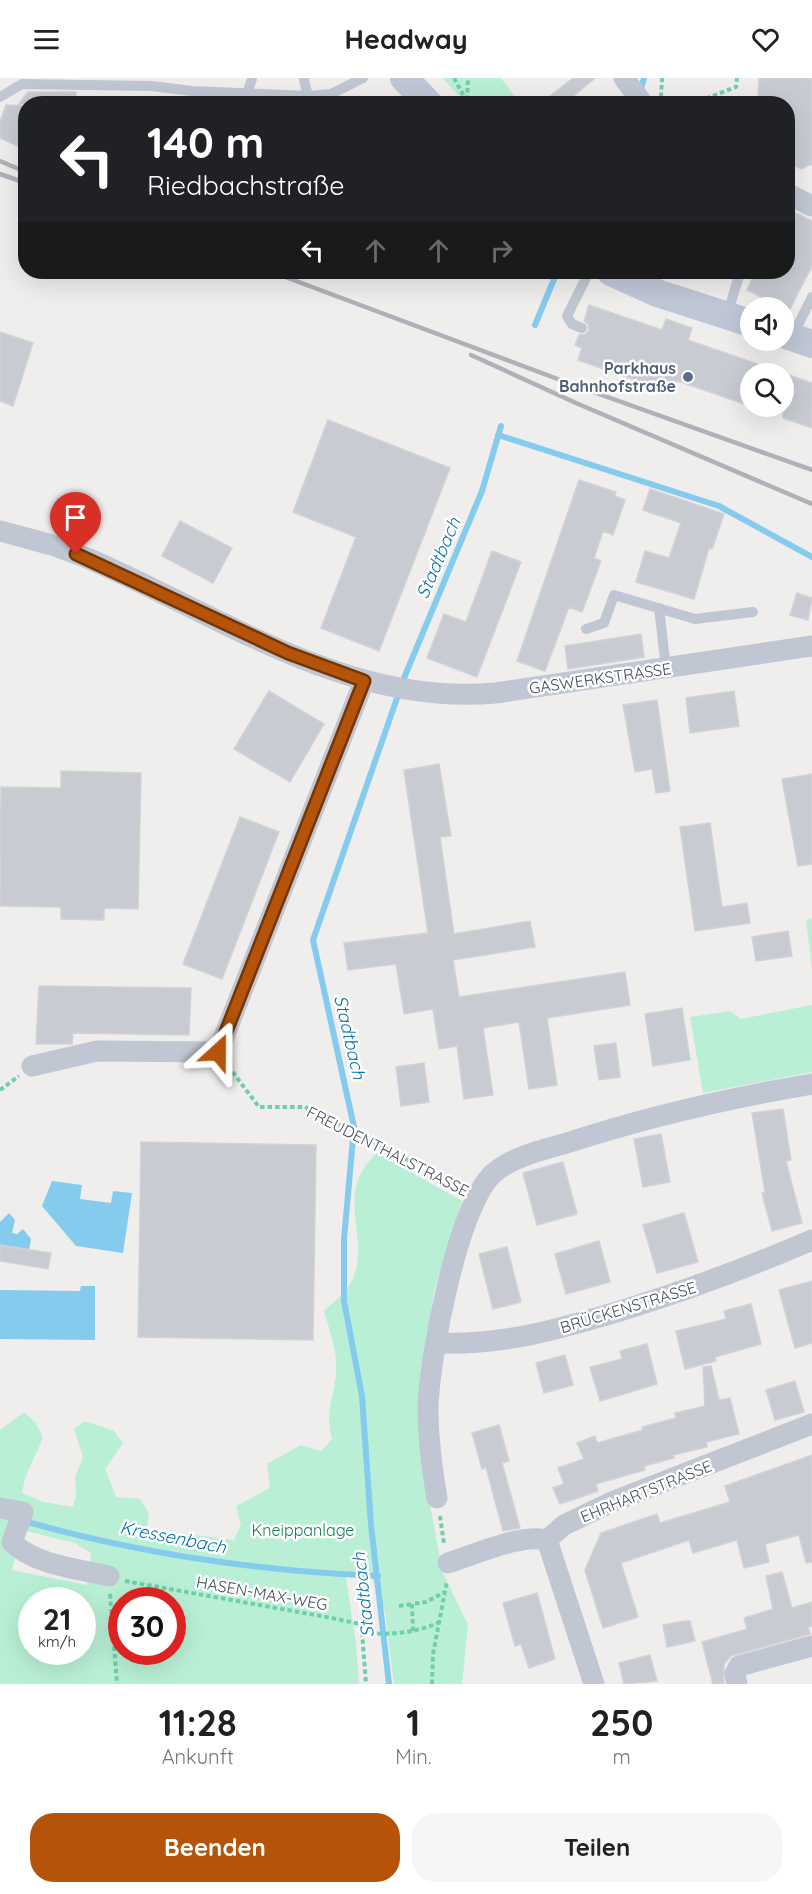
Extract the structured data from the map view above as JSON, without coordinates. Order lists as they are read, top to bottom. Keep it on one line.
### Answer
{"streets":{"street":["GASWERKSTRASSE","FREUDENTHALSTRASSE","BRÜCKENSTRASSE","EHRHARTSTRASSE"],"path":["HASEN-MAX-WEG"]},"water":["Stadtbach","Kressenbach"],"parks":["Kneippanlage"],"places":["Parkhaus Bahnhofstraße"],"page":{"header":"Headway","turn":["140 m","Riedbachstraße"],"speed":"21 km/h","limit":"30","eta":["11:28","Ankunft","1","Min.","250","m"],"buttons":["Beenden","Teilen"]}}
